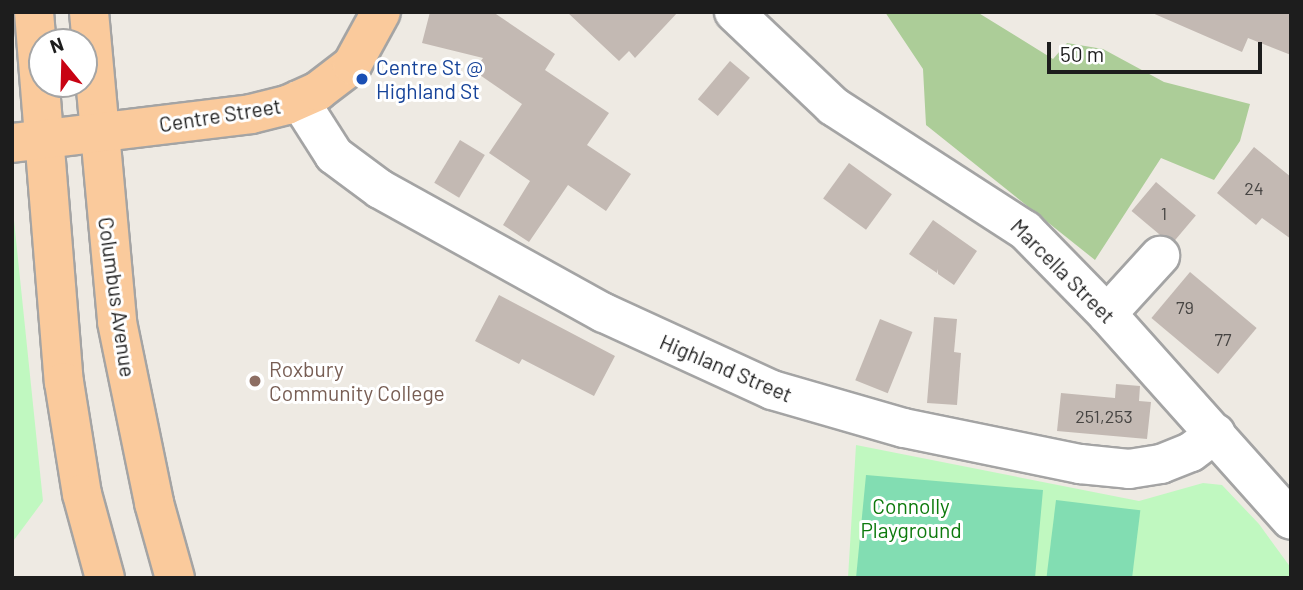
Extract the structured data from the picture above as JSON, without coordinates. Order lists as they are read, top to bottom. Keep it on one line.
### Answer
{"streets":{"main road":["Centre Street","Columbus Avenue"],"street":["Marcella Street","Highland Street"]},"crossings":[["Centre Street","Columbus Avenue"],["Centre Street","Highland Street"],["Marcella Street","Highland Street"]],"parks":["Connolly Playground"],"places":["Centre St @ Highland St","Roxbury Community College"],"house_numbers":["24","1","79","77","251,253"],"scale_bar":"50 m","north":"top"}
